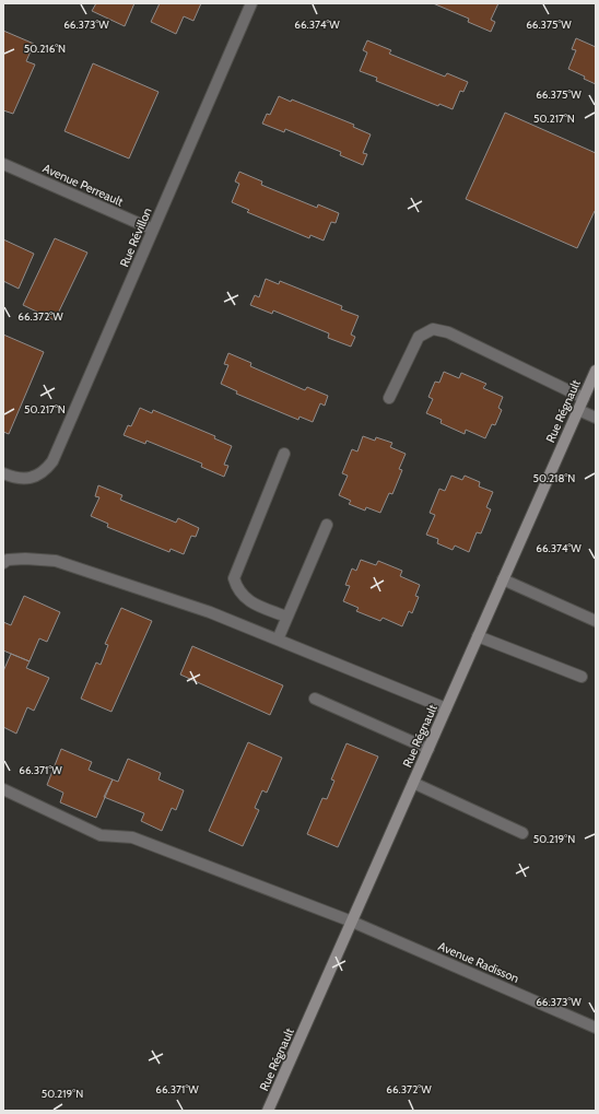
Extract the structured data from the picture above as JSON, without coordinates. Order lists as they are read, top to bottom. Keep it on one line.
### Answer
{"streets":{"street":["Avenue Perreault","Rue Révillon","Rue Régnault","Avenue Radisson"]},"crossings":[["Avenue Perreault","Rue Révillon"],["Rue Régnault","Avenue Radisson"]],"coordinates":["66.373°W","66.374°W","66.375°W","50.216°N","50.217°N","66.372°W","50.218°N","66.371°W","50.219°N"]}
